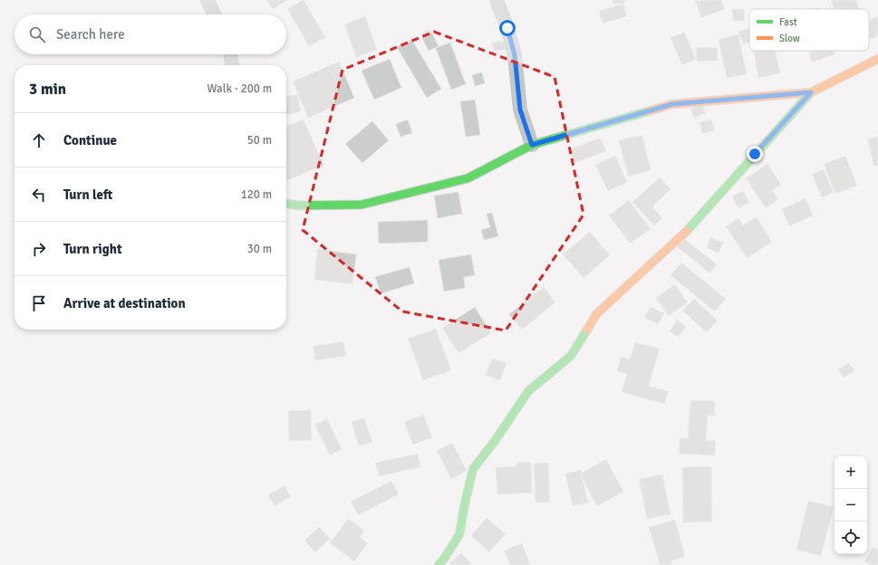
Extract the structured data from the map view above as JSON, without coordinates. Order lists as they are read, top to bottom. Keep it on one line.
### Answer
{"legend":["Fast","Slow"],"page":{"search":"Search here","heading":["3 min","Walk · 200 m"],"list":[["Continue","50 m"],["Turn left","120 m"],["Turn right","30 m"],"Arrive at destination"],"map_buttons":["+","−"]}}
